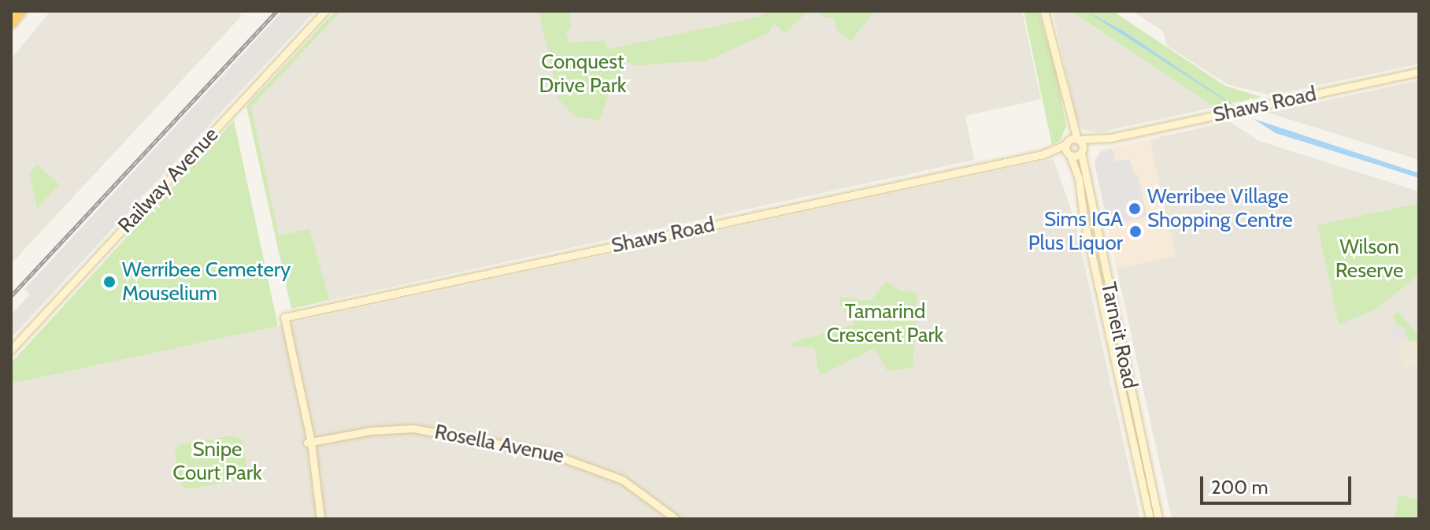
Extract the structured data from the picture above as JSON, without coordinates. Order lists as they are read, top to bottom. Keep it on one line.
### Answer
{"streets":{"street":["Shaws Road","Railway Avenue","Tarneit Road","Rosella Avenue"]},"crossings":[["Shaws Road","Tarneit Road"],["Shaws Road","Rosella Avenue"]],"parks":["Conquest Drive Park","Wilson Reserve","Tamarind Crescent Park","Snipe Court Park"],"places":["Werribee Village Shopping Centre","Sims IGA Plus Liquor","Werribee Cemetery Mouselium"],"scale_bar":"200 m"}
